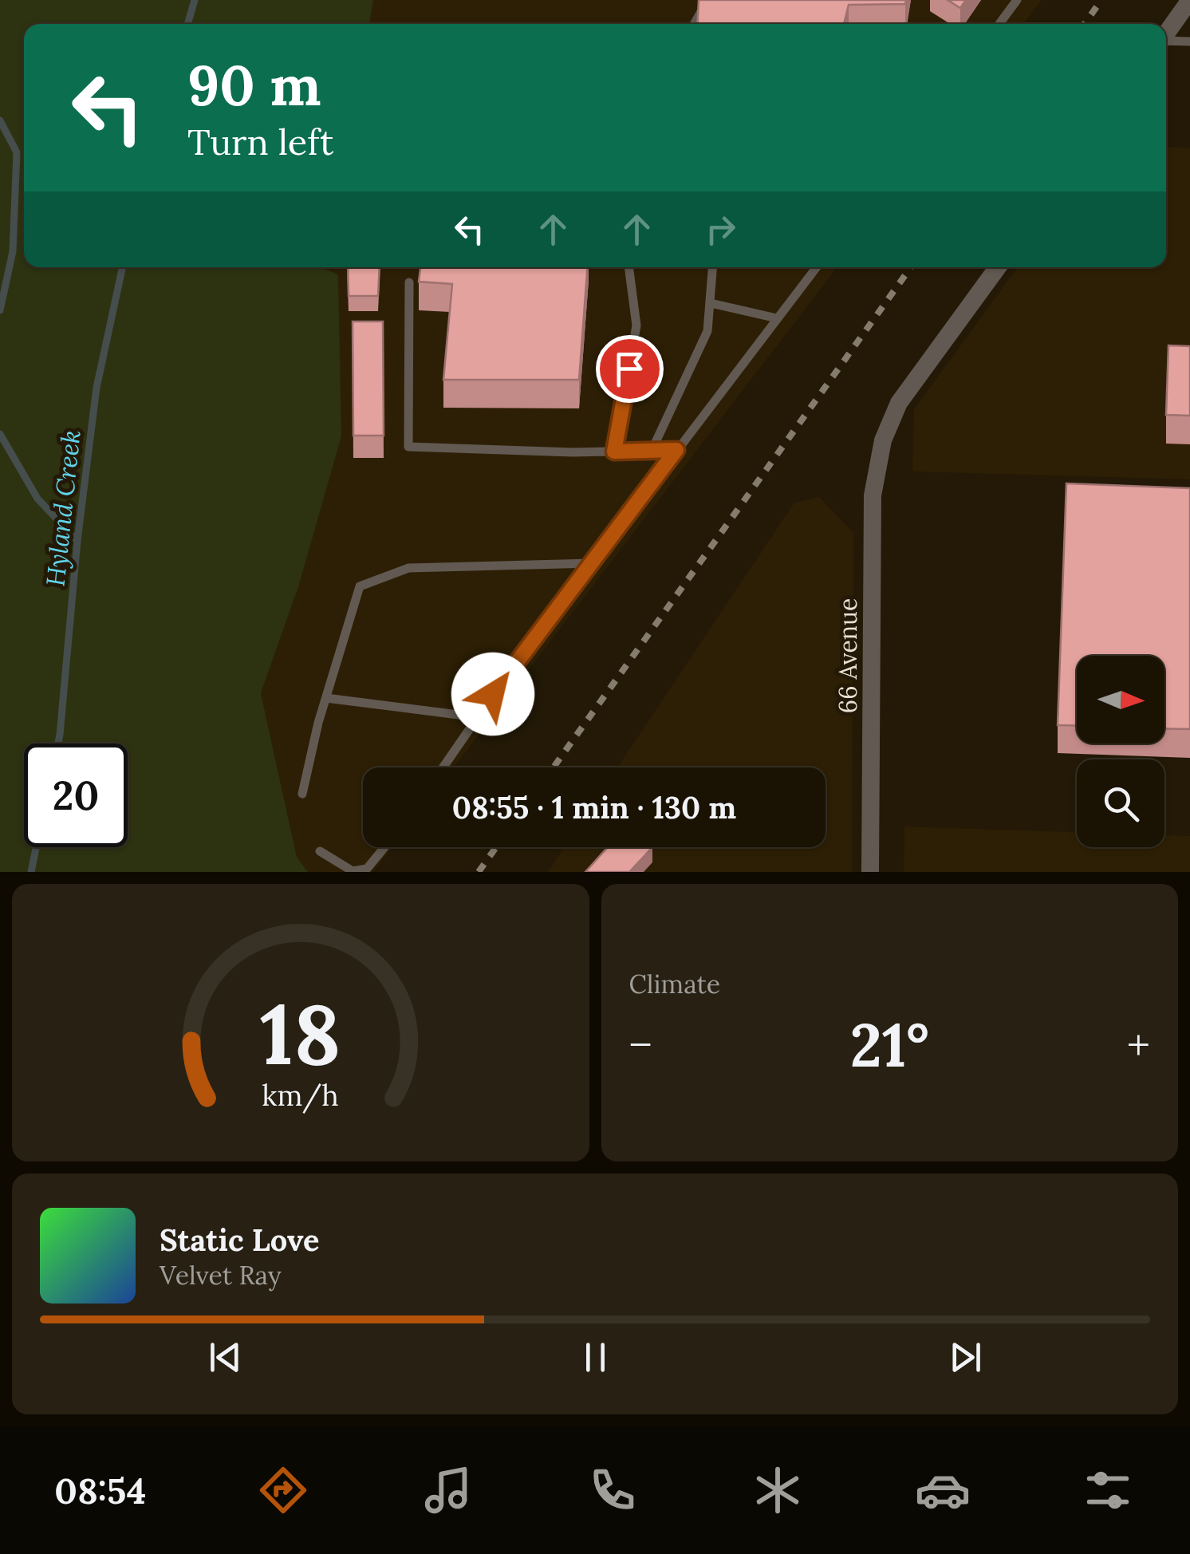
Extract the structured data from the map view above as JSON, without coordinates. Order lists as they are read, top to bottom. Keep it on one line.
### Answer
{"streets":{"street":["66 Avenue"]},"water":["Hyland Creek"],"north":"right","page":{"turn":["90 m","Turn left"],"limit":"20","trip":"08:55 · 1 min · 130 m","tile":"Climate","heat":["−","21°","+"],"song":["Static Love","Velvet Ray"],"tabs":"08:54","gauge":["18","km/h"]}}
